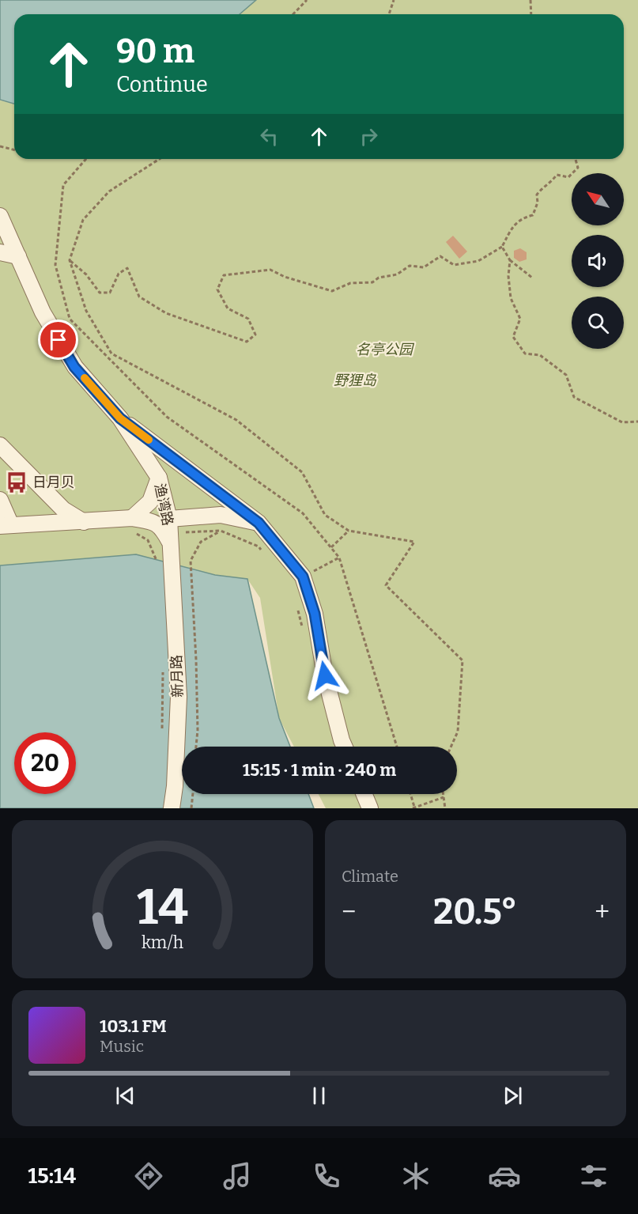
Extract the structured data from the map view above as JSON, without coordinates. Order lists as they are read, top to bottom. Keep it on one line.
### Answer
{"streets":{"street":["渔湾路","新月路"]},"crossings":[["渔湾路","新月路"]],"parks":["名亭公园","野狸岛"],"places":{"bus stop":["日月贝"]},"north":"top left","page":{"turn":["90 m","Continue"],"limit":"20","trip":"15:15 · 1 min · 240 m","tile":"Climate","heat":["−","20.5°","+"],"song":["103.1 FM","Music"],"tabs":"15:14","gauge":["14","km/h"]}}
